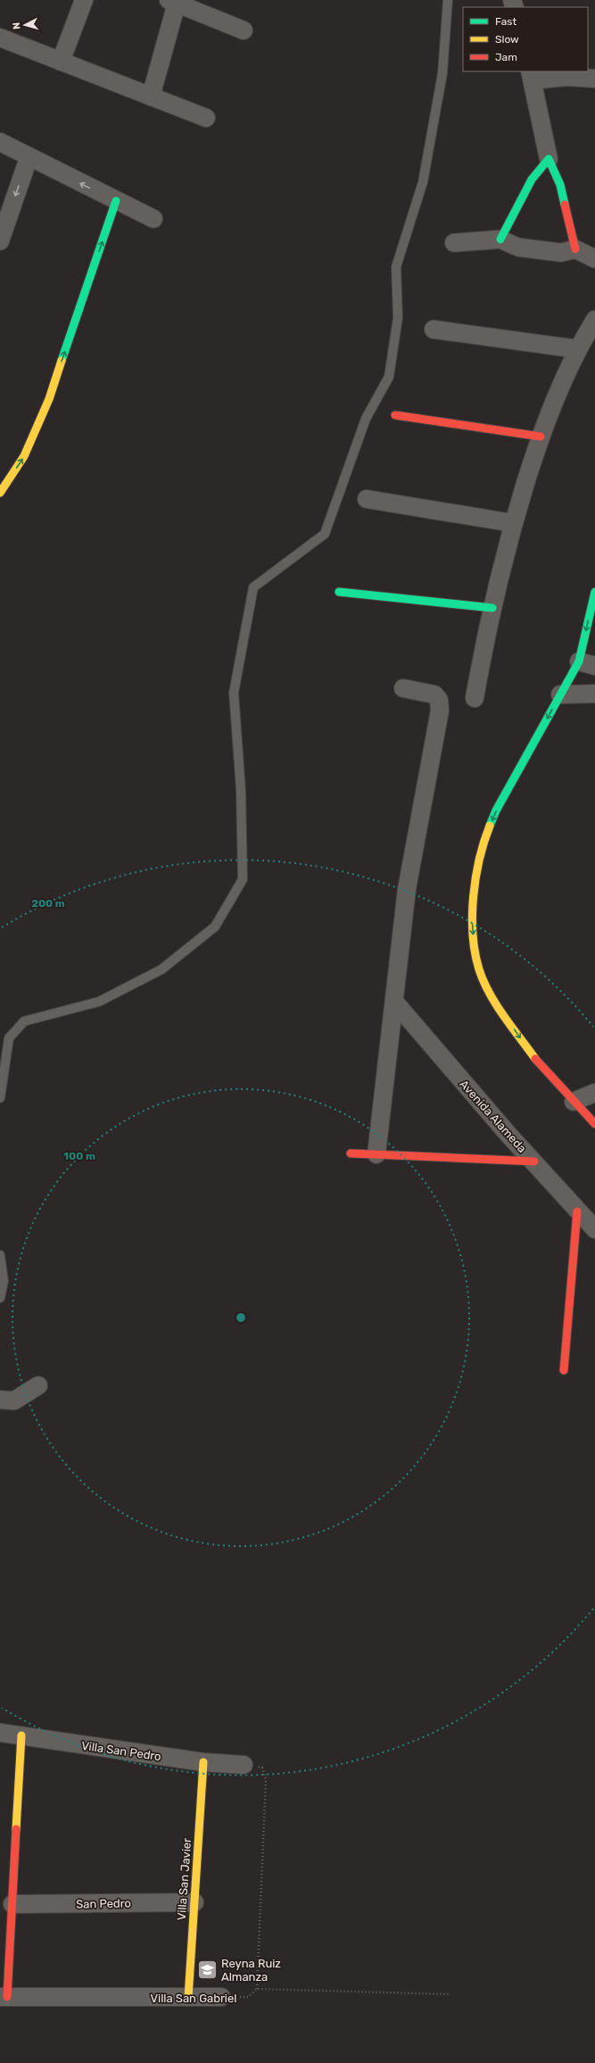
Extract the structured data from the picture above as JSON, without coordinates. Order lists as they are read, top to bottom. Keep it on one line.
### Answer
{"streets":{"street":["Avenida Alameda","Villa San Pedro","Villa San Javier","San Pedro","Villa San Gabriel"]},"crossings":[["Villa San Pedro","Villa San Javier"],["Villa San Javier","San Pedro"],["Villa San Javier","Villa San Gabriel"]],"places":{"school or university":["Reyna Ruiz Almanza"]},"legend":["Fast","Slow","Jam"],"north":"left","rings":["200 m","100 m"]}
